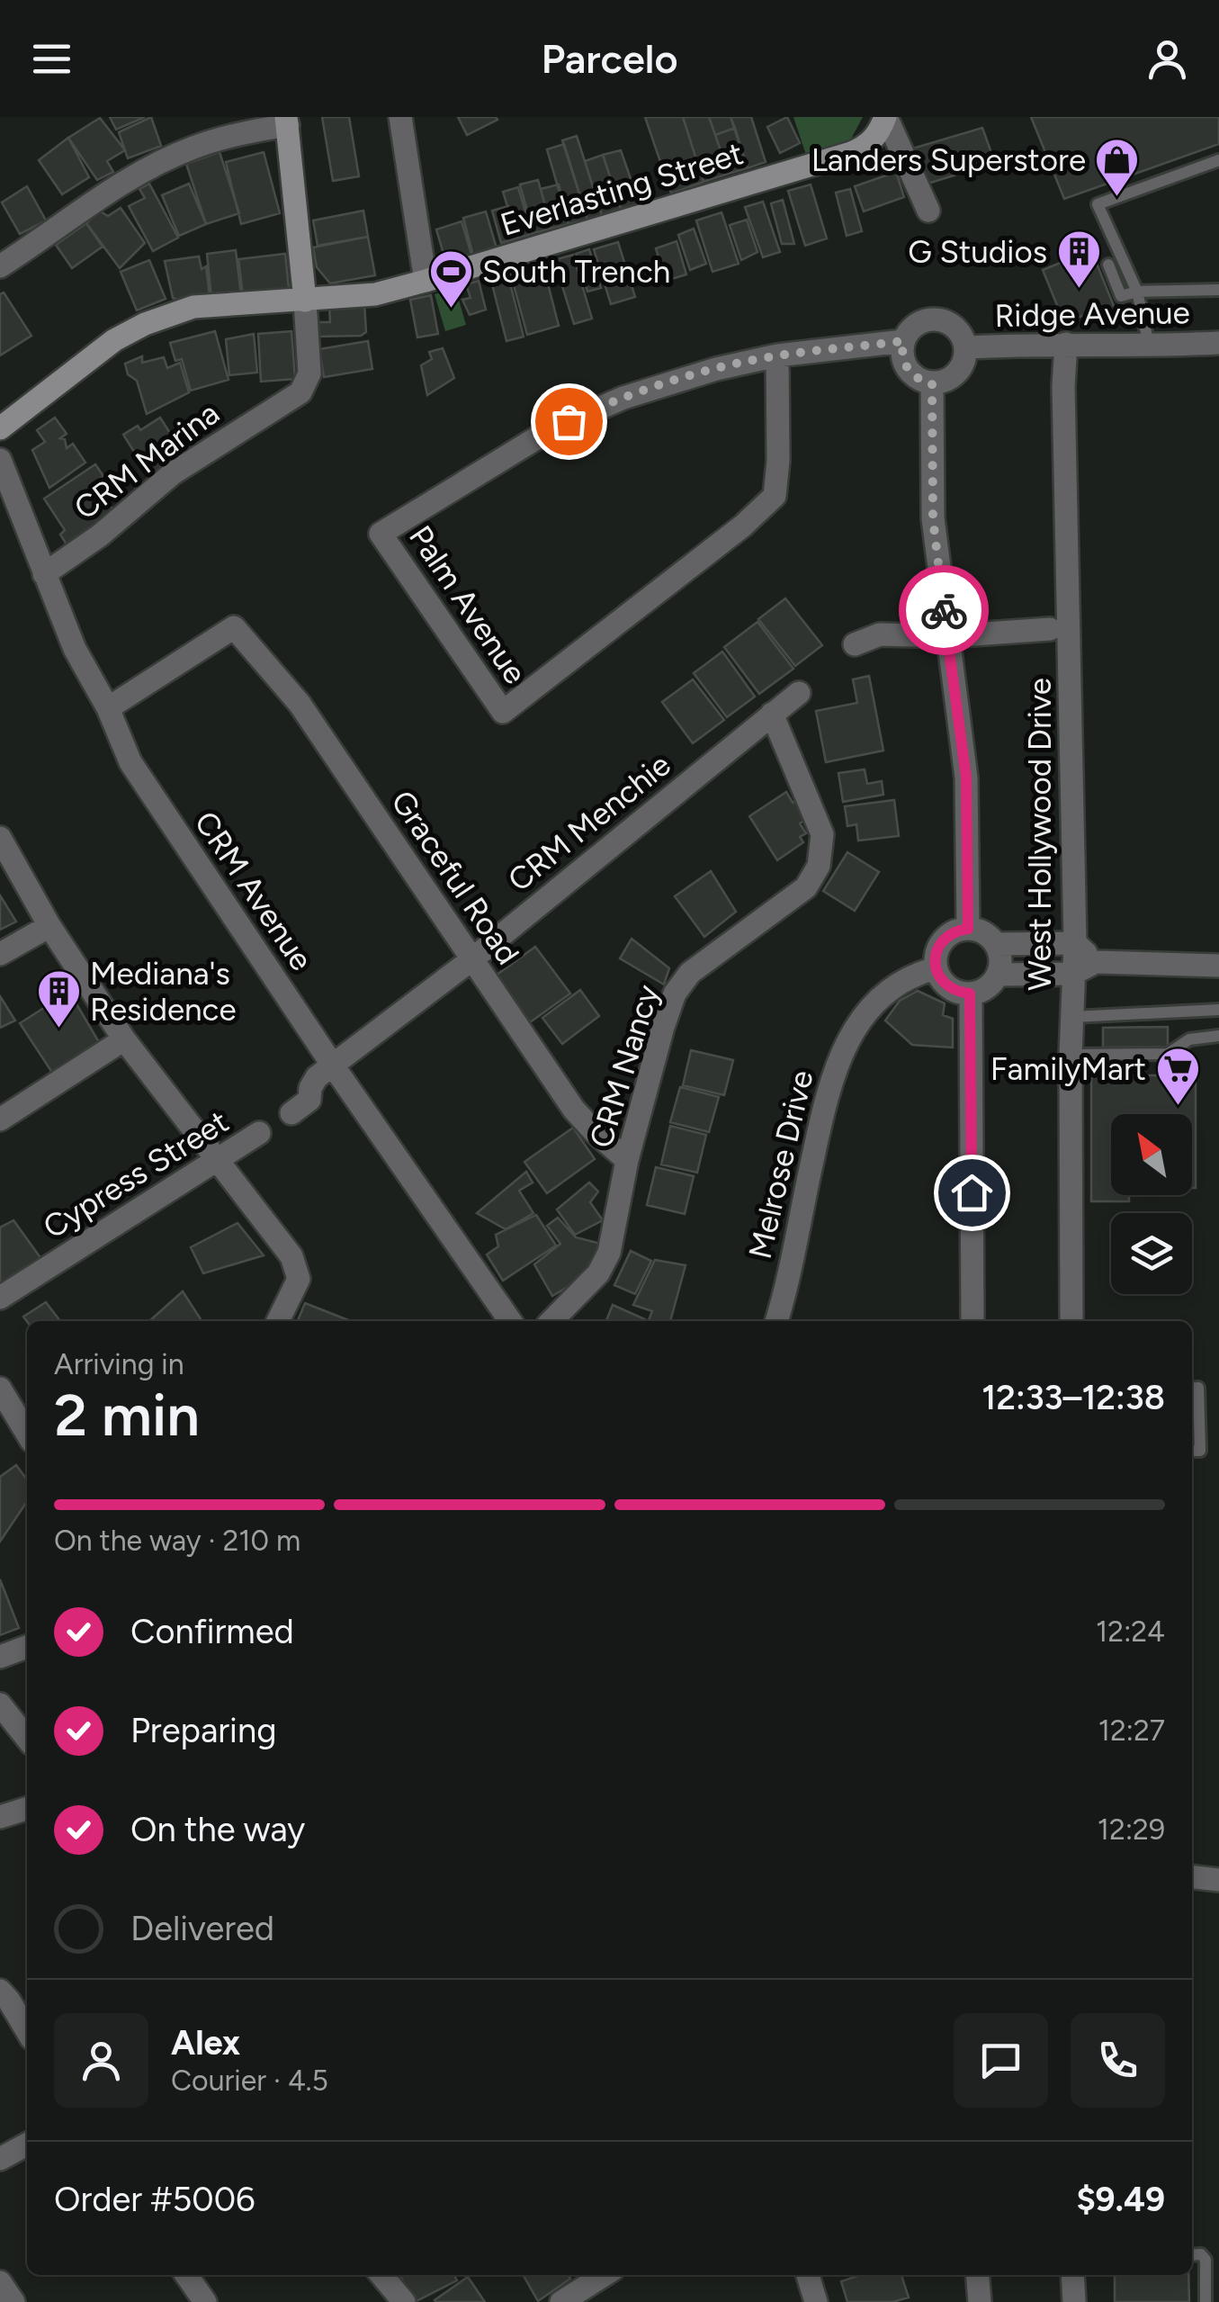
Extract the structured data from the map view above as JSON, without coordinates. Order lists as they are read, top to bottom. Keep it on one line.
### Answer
{"streets":{"street":["Everlasting Street","Ridge Avenue","CRM Marina","Palm Avenue","CRM Menchie","West Hollywood Drive","Graceful Road","CRM Avenue","CRM Nancy","Melrose Drive","Cypress Street"]},"crossings":[["Everlasting Street","CRM Marina"],["Ridge Avenue","West Hollywood Drive"],["CRM Marina","CRM Avenue"],["CRM Menchie","Graceful Road"],["CRM Menchie","CRM Avenue"],["CRM Menchie","CRM Nancy"],["Graceful Road","CRM Avenue"],["Graceful Road","CRM Nancy"]],"places":{"shop":["Landers Superstore"],"building":["G Studios","Mediana's Residence"],"sports":["South Trench"],"supermarket":["FamilyMart"]},"north":"top left","page":{"header":"Parcelo","heading":["2 min","Arriving in","12:33–12:38"],"panel":["Alex","Courier · 4.5","Order #5006","$9.49"],"bar":"On the way · 210 m","list":[["Confirmed","12:24"],["Preparing","12:27"],["On the way","12:29"],"Delivered"]}}
